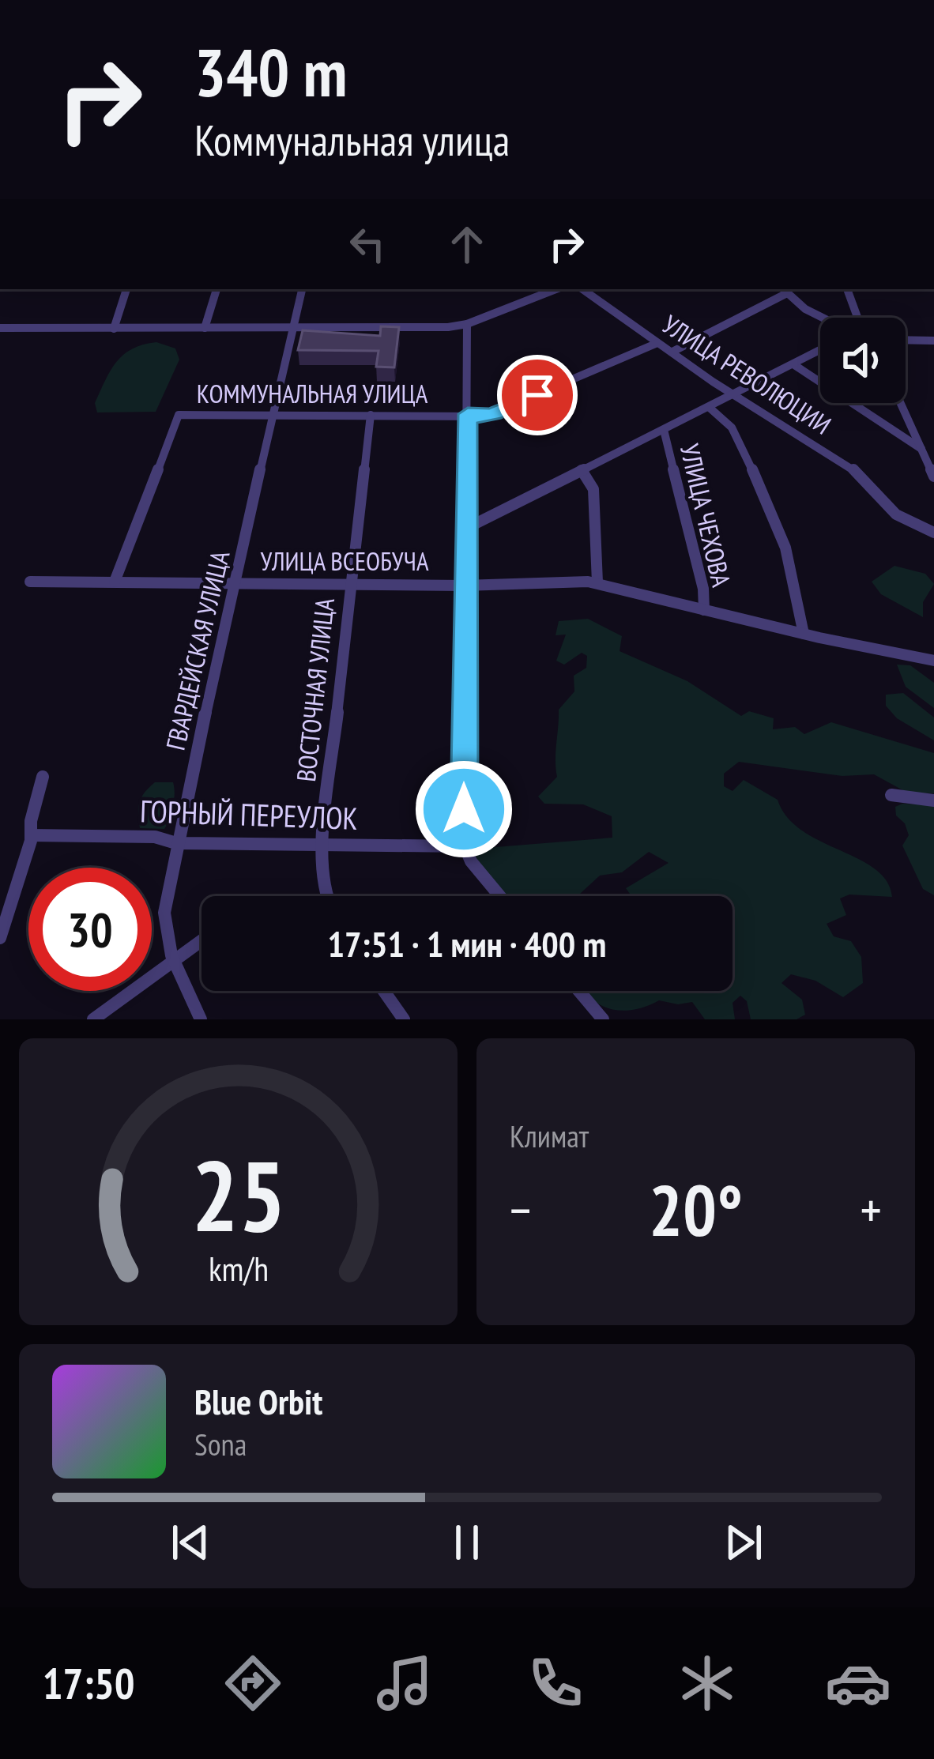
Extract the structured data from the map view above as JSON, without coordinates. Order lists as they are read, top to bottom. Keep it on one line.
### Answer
{"streets":{"street":["УЛИЦА РЕВОЛЮЦИИ","КОММУНАЛЬНАЯ УЛИЦА","УЛИЦА ЧЕХОВА","УЛИЦА ВСЕОБУЧА","ГВАРДЕЙСКАЯ УЛИЦА","ВОСТОЧНАЯ УЛИЦА","ГОРНЫЙ ПЕРЕУЛОК"]},"crossings":[["УЛИЦА РЕВОЛЮЦИИ","КОММУНАЛЬНАЯ УЛИЦА"],["КОММУНАЛЬНАЯ УЛИЦА","УЛИЦА ВСЕОБУЧА"],["КОММУНАЛЬНАЯ УЛИЦА","ГВАРДЕЙСКАЯ УЛИЦА"],["КОММУНАЛЬНАЯ УЛИЦА","ВОСТОЧНАЯ УЛИЦА"],["УЛИЦА ЧЕХОВА","УЛИЦА ВСЕОБУЧА"],["УЛИЦА ВСЕОБУЧА","ГВАРДЕЙСКАЯ УЛИЦА"],["УЛИЦА ВСЕОБУЧА","ВОСТОЧНАЯ УЛИЦА"],["ГВАРДЕЙСКАЯ УЛИЦА","ГОРНЫЙ ПЕРЕУЛОК"],["ВОСТОЧНАЯ УЛИЦА","ГОРНЫЙ ПЕРЕУЛОК"]],"page":{"turn":["340 m","Коммунальная улица"],"limit":"30","trip":"17:51 · 1 мин · 400 m","tile":"Климат","heat":["−","20°","+"],"song":["Blue Orbit","Sona"],"tabs":"17:50","gauge":["25","km/h"]}}
